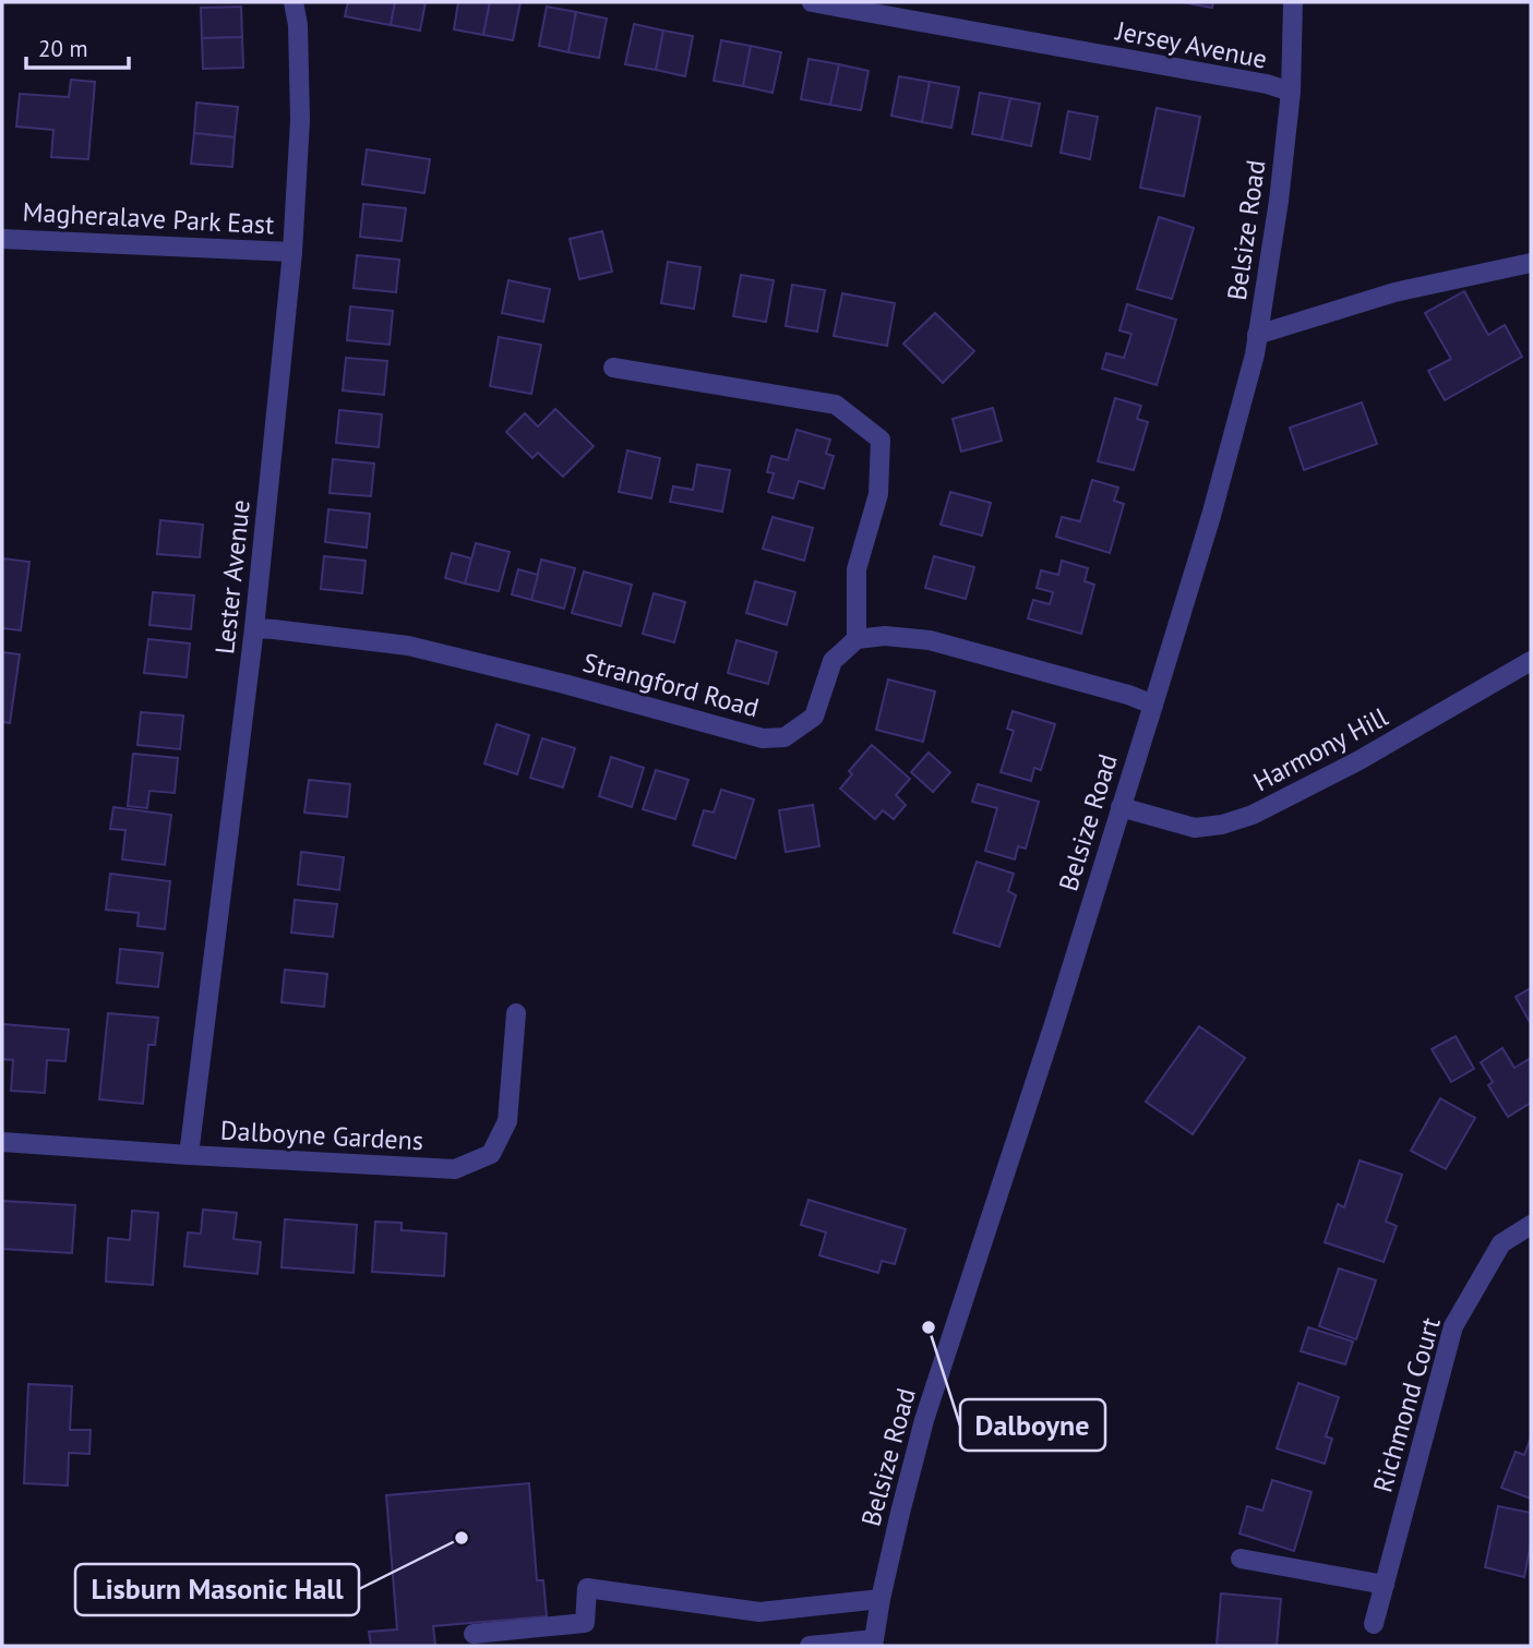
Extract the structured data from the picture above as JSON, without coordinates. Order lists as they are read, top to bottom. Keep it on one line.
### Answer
{"streets":{"street":["Jersey Avenue","Magheralave Park East","Belsize Road","Lester Avenue","Strangford Road","Harmony Hill","Dalboyne Gardens","Richmond Court"]},"crossings":[["Jersey Avenue","Belsize Road"],["Magheralave Park East","Lester Avenue"],["Belsize Road","Harmony Hill"],["Lester Avenue","Strangford Road"],["Lester Avenue","Dalboyne Gardens"]],"places":["Dalboyne","Lisburn Masonic Hall"],"scale_bar":"20 m"}
